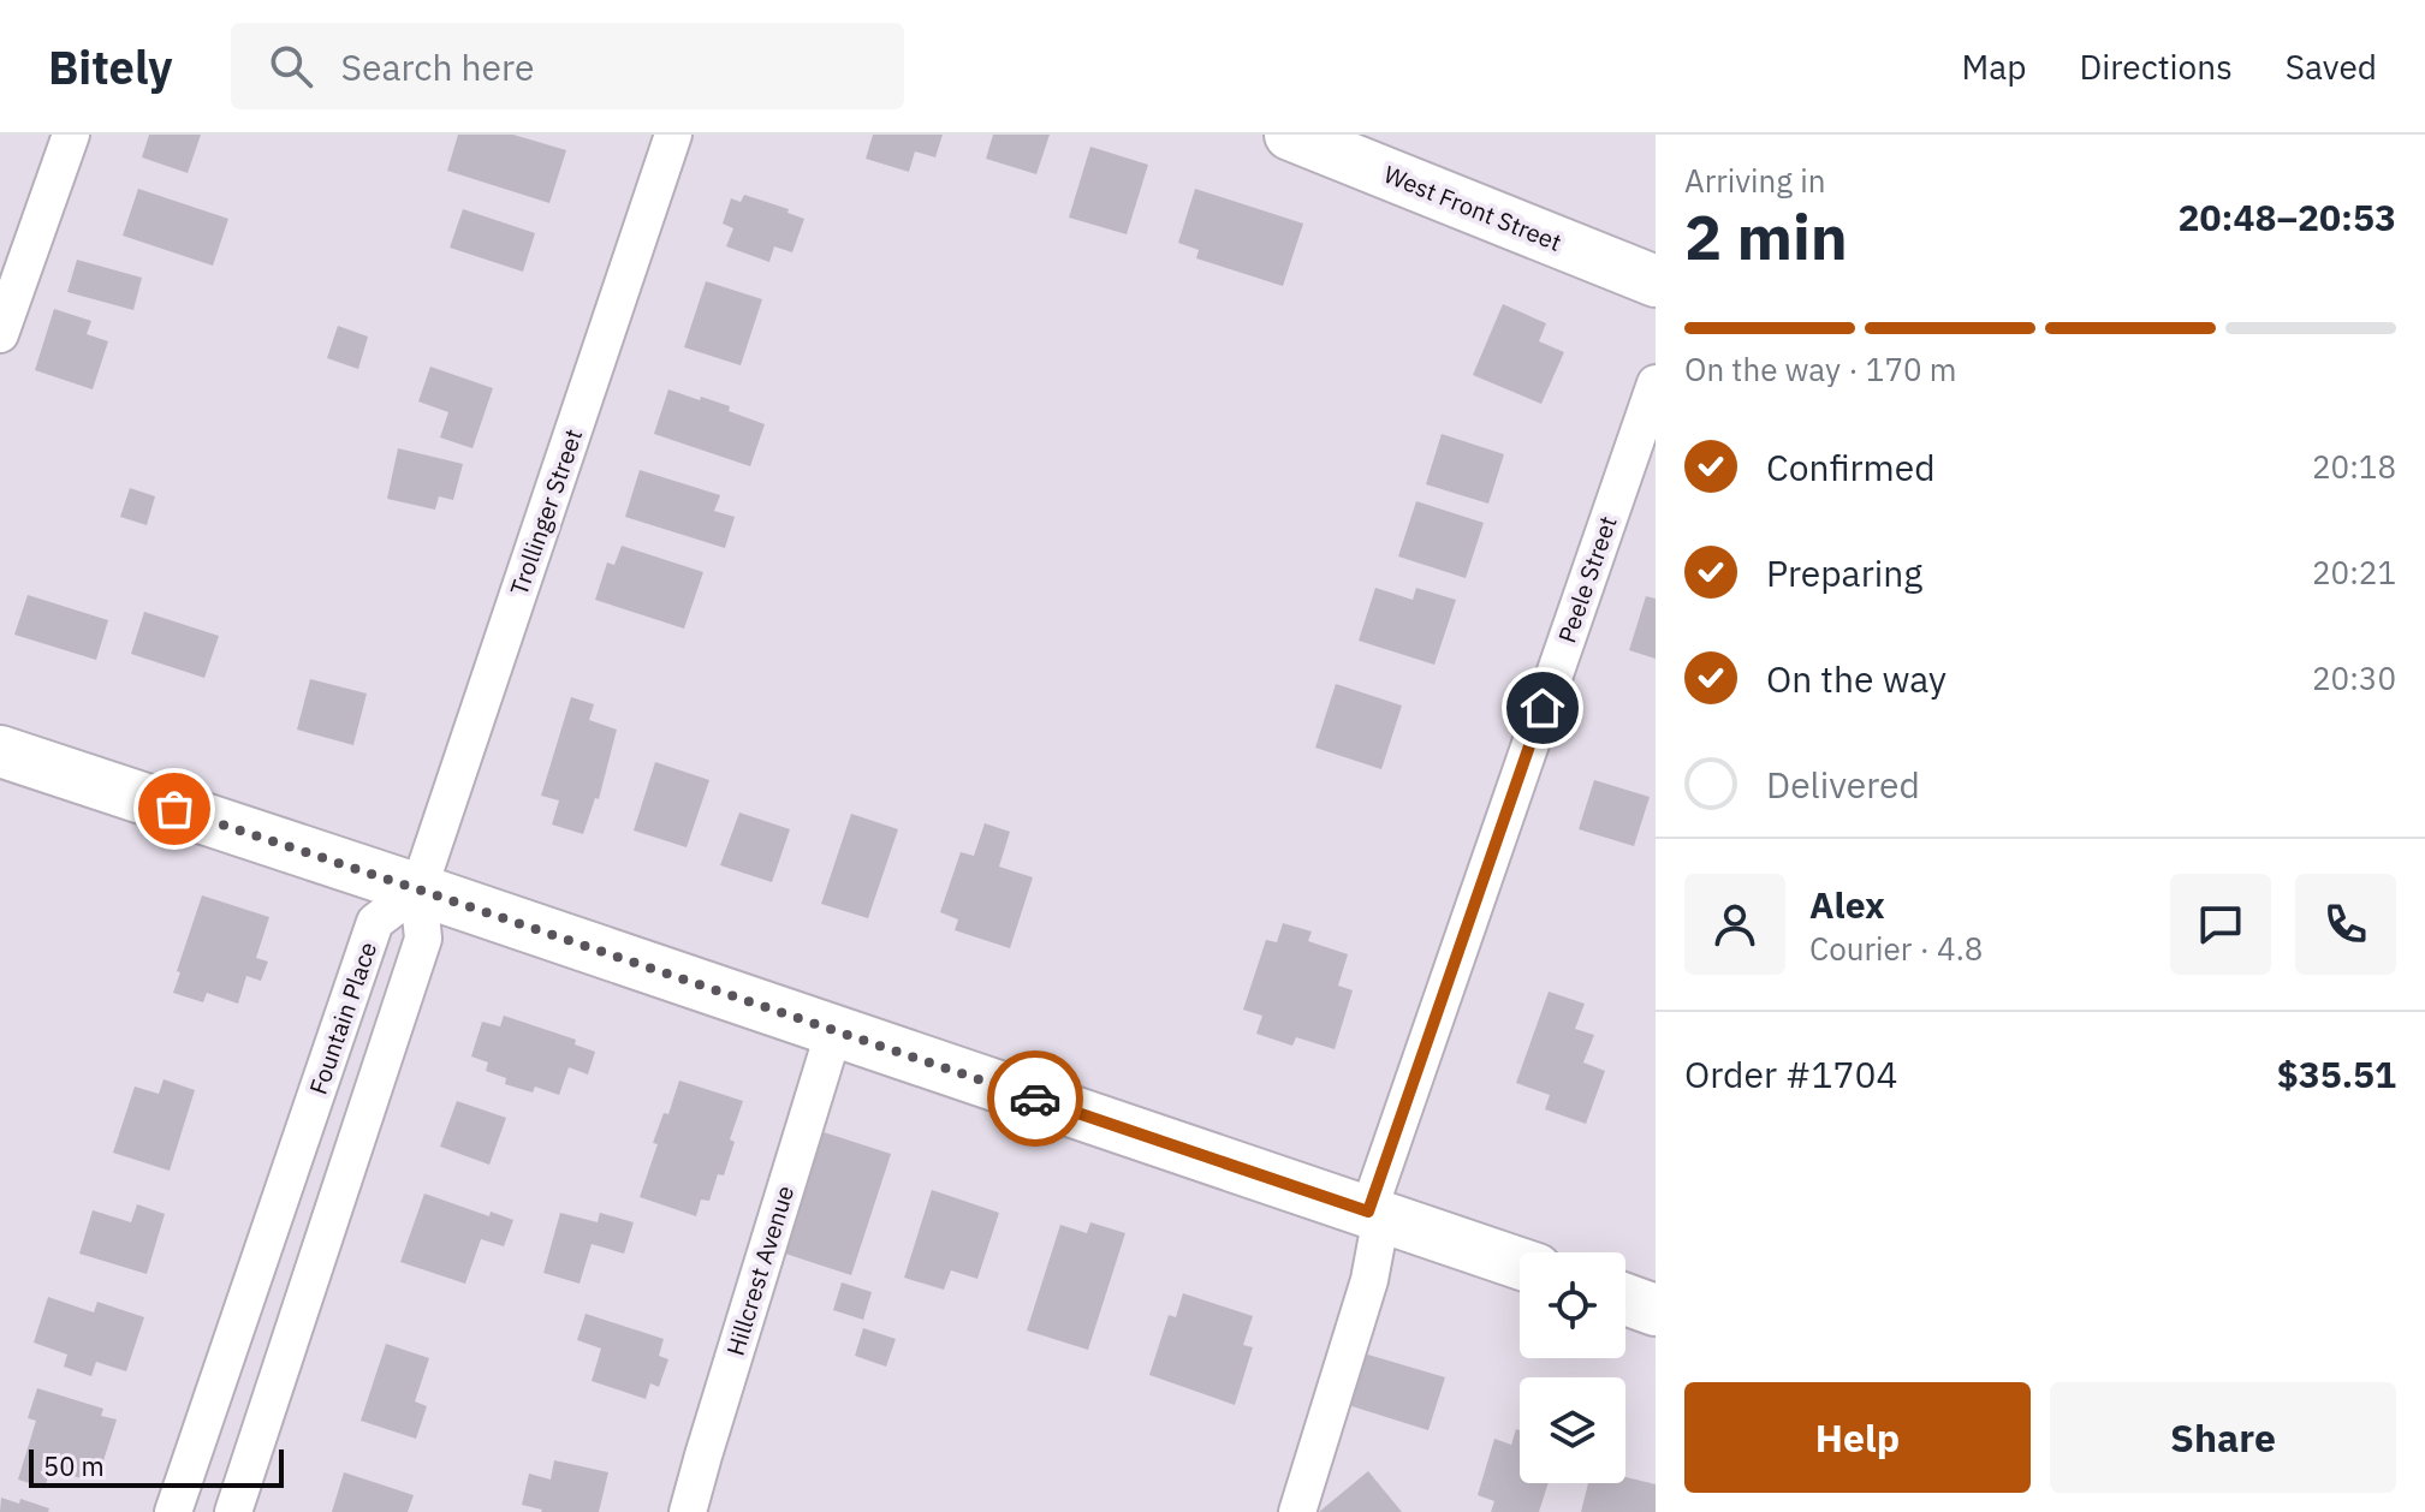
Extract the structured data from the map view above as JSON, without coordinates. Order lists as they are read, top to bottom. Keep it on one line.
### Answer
{"streets":{"street":["West Front Street","Trollinger Street","Peele Street","Fountain Place","Hillcrest Avenue"]},"crossings":[["Trollinger Street","Fountain Place"]],"scale_bar":"50 m","page":{"header":"Bitely","search":"Search here","nav":["Map","Directions","Saved"],"heading":["2 min","Arriving in","20:48–20:53"],"panel":["Alex","Courier · 4.8","Order #1704","$35.51"],"bar":"On the way · 170 m","list":[["Confirmed","20:18"],["Preparing","20:21"],["On the way","20:30"],"Delivered"],"buttons":["Help","Share"],"scale":"50 m"}}
